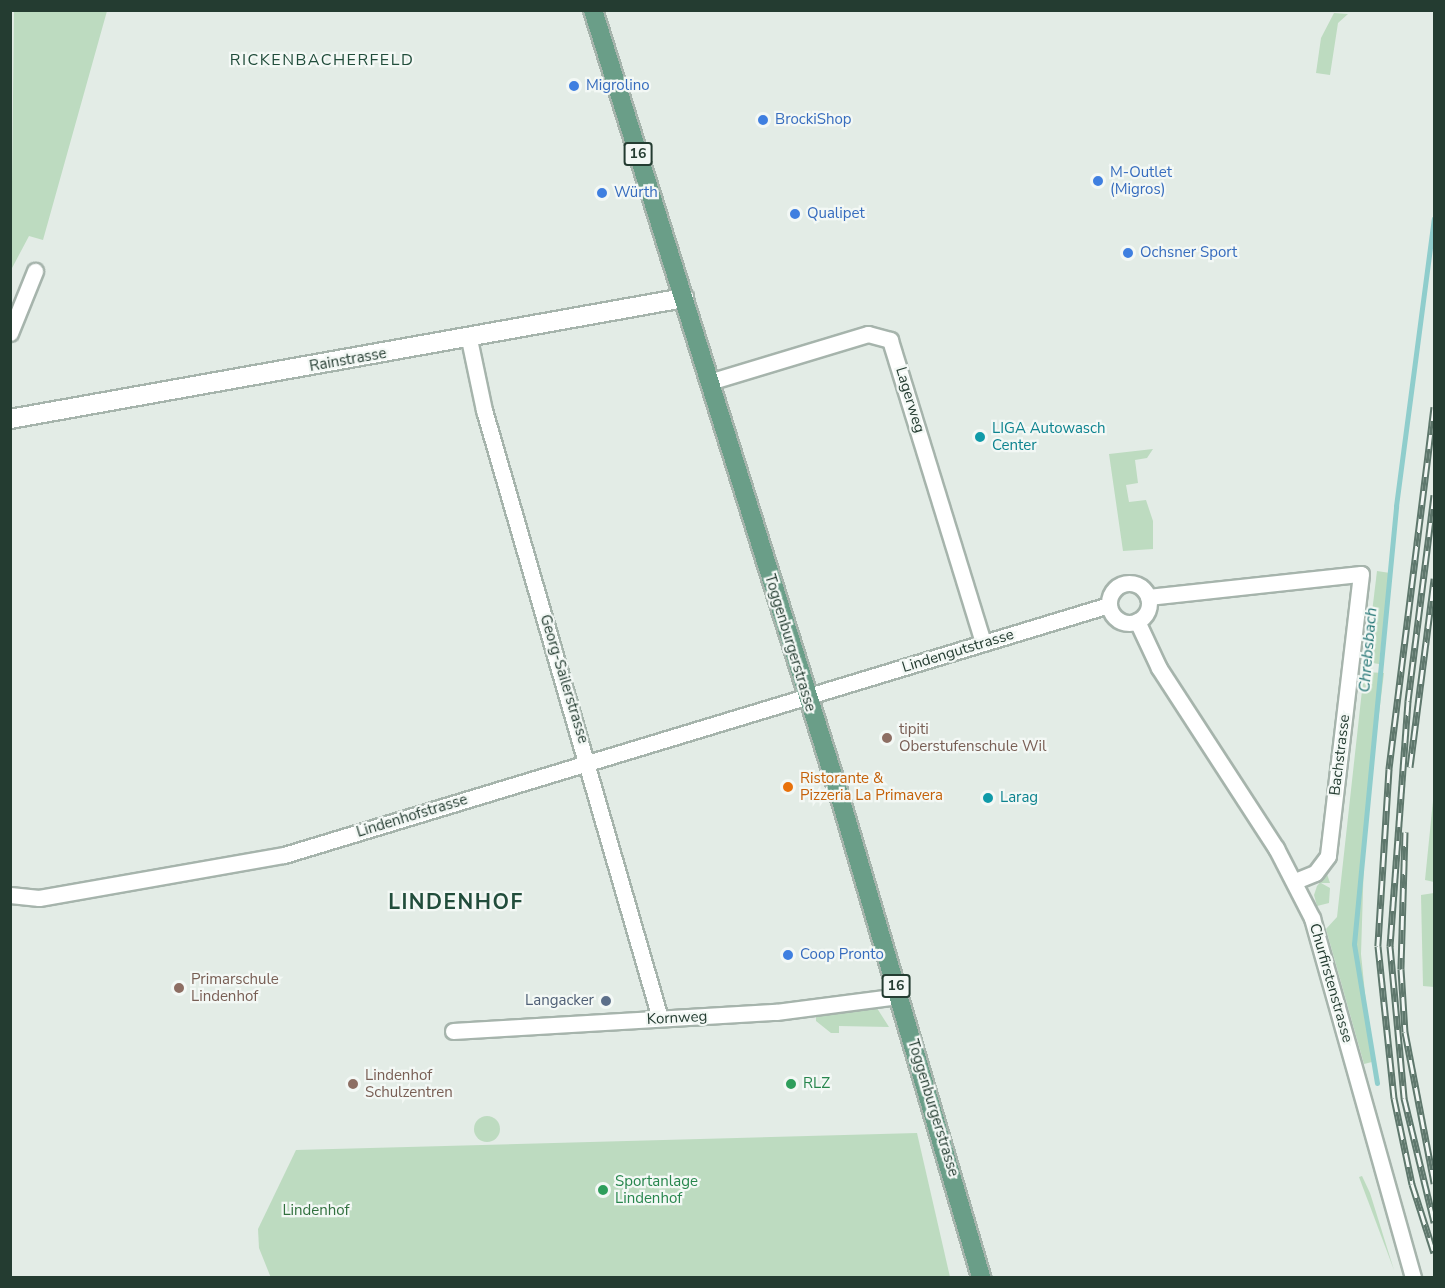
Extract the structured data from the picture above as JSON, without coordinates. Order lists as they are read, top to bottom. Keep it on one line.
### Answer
{"streets":{"main road":["16","Toggenburgerstrasse"],"street":["Rainstrasse","Lagerweg","Lindengutstrasse","Georg-Sailerstrasse","Bachstrasse","Lindenhofstrasse","Churfirstenstrasse","Kornweg"]},"crossings":[["Rainstrasse","Toggenburgerstrasse"],["Rainstrasse","Georg-Sailerstrasse"],["Lagerweg","Toggenburgerstrasse"],["Lagerweg","Lindengutstrasse"],["Toggenburgerstrasse","Lindengutstrasse"],["Toggenburgerstrasse","Lindenhofstrasse"],["Toggenburgerstrasse","Kornweg"],["Lindengutstrasse","Bachstrasse"],["Lindengutstrasse","Lindenhofstrasse"],["Lindengutstrasse","Churfirstenstrasse"],["Georg-Sailerstrasse","Lindenhofstrasse"],["Georg-Sailerstrasse","Kornweg"],["Bachstrasse","Churfirstenstrasse"]],"districts":["RICKENBACHERFELD","LINDENHOF"],"water":["Chrebsbach"],"parks":["Lindenhof"],"places":["Migrolino","BrockiShop","M-Outlet (Migros)","Würth","Qualipet","Ochsner Sport","LIGA Autowasch Center","tipiti Oberstufenschule Wil","Ristorante & Pizzeria La Primavera","Larag","Coop Pronto","Primarschule Lindenhof","Langacker","Lindenhof Schulzentren","RLZ","Sportanlage Lindenhof"]}
